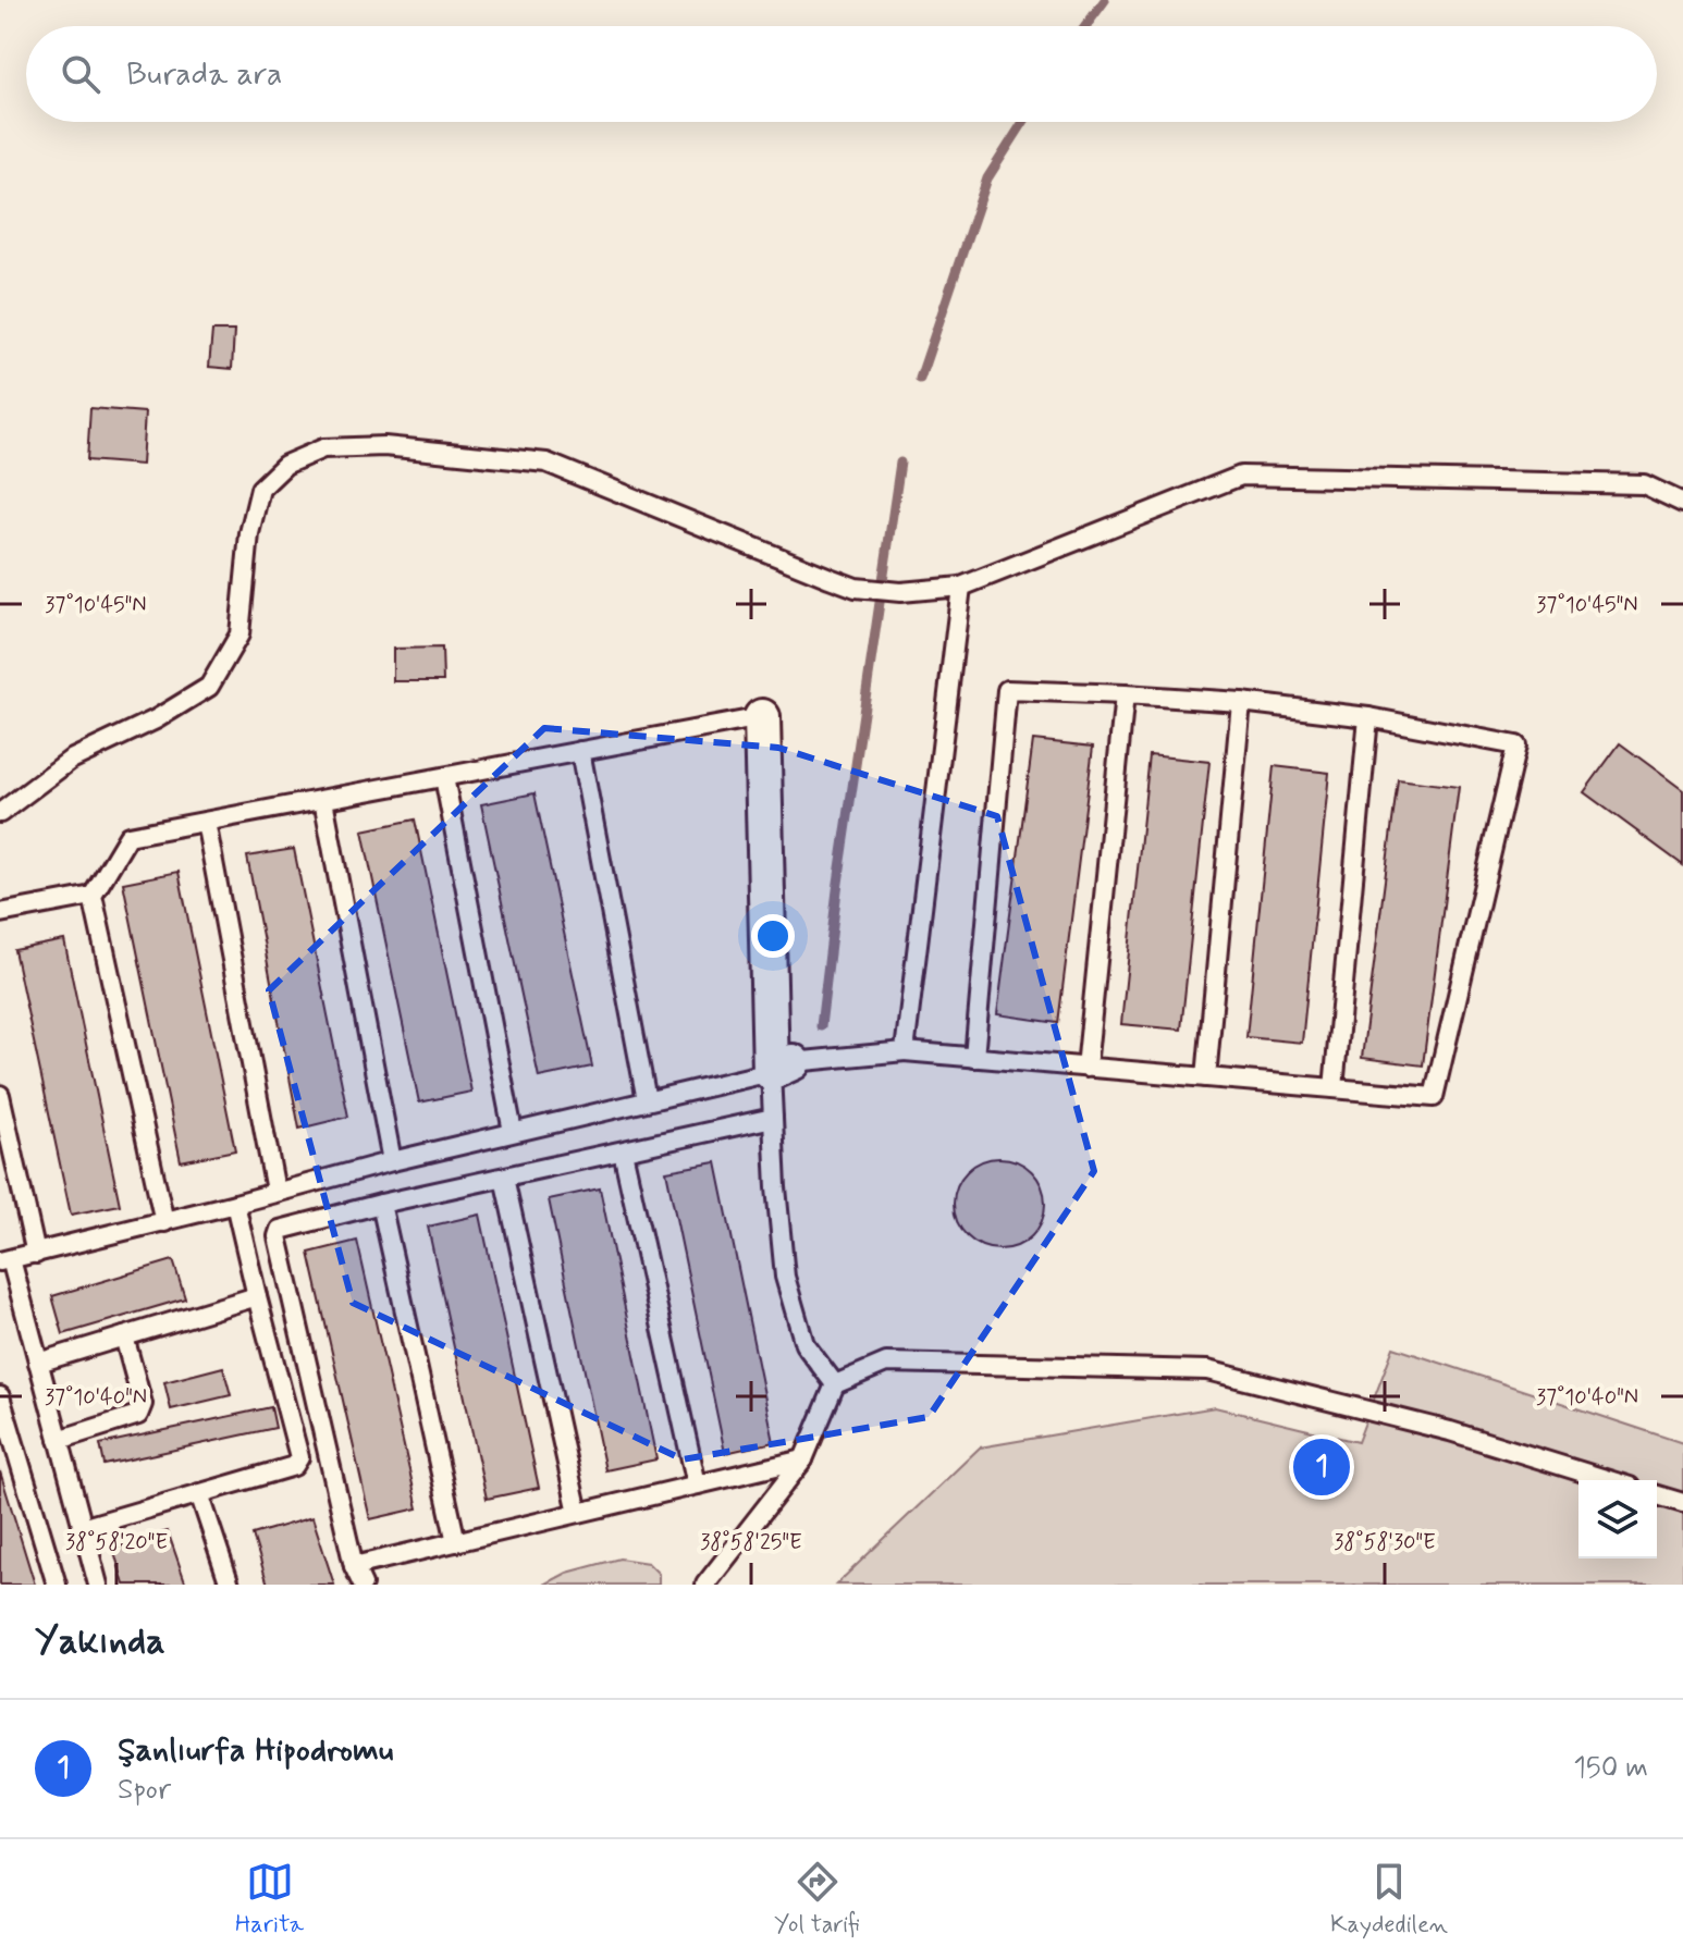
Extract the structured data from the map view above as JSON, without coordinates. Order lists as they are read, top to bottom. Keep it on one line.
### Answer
{"page":{"search":"Burada ara","pins":"1","heading":"Yakında","list":[{"mark":"1","name":"Şanlıurfa Hipodromu","note":"Spor","value":"150 m"}],"nav":["Harita","Yol tarifi","Kaydedilen"]},"coordinates":["37°10'45\"N","37°10'40\"N","38°58'20\"E","38°58'25\"E","38°58'30\"E"]}
